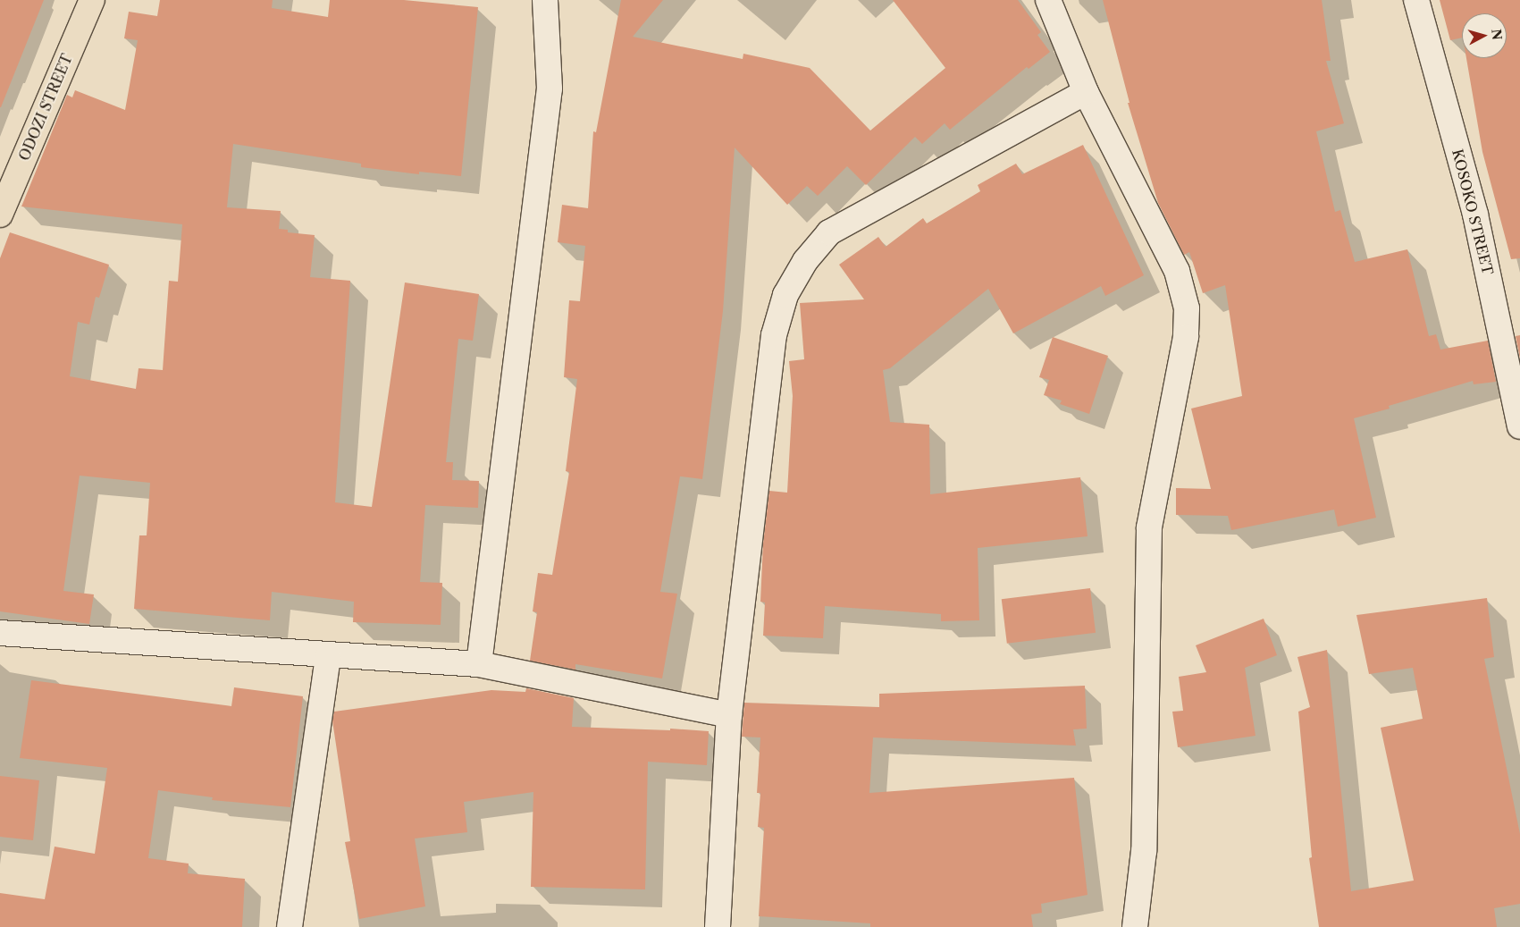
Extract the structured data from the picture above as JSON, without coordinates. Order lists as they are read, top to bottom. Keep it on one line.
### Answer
{"streets":{"main road":["ODOZI STREET"],"street":["KOSOKO STREET"]},"north":"right"}
